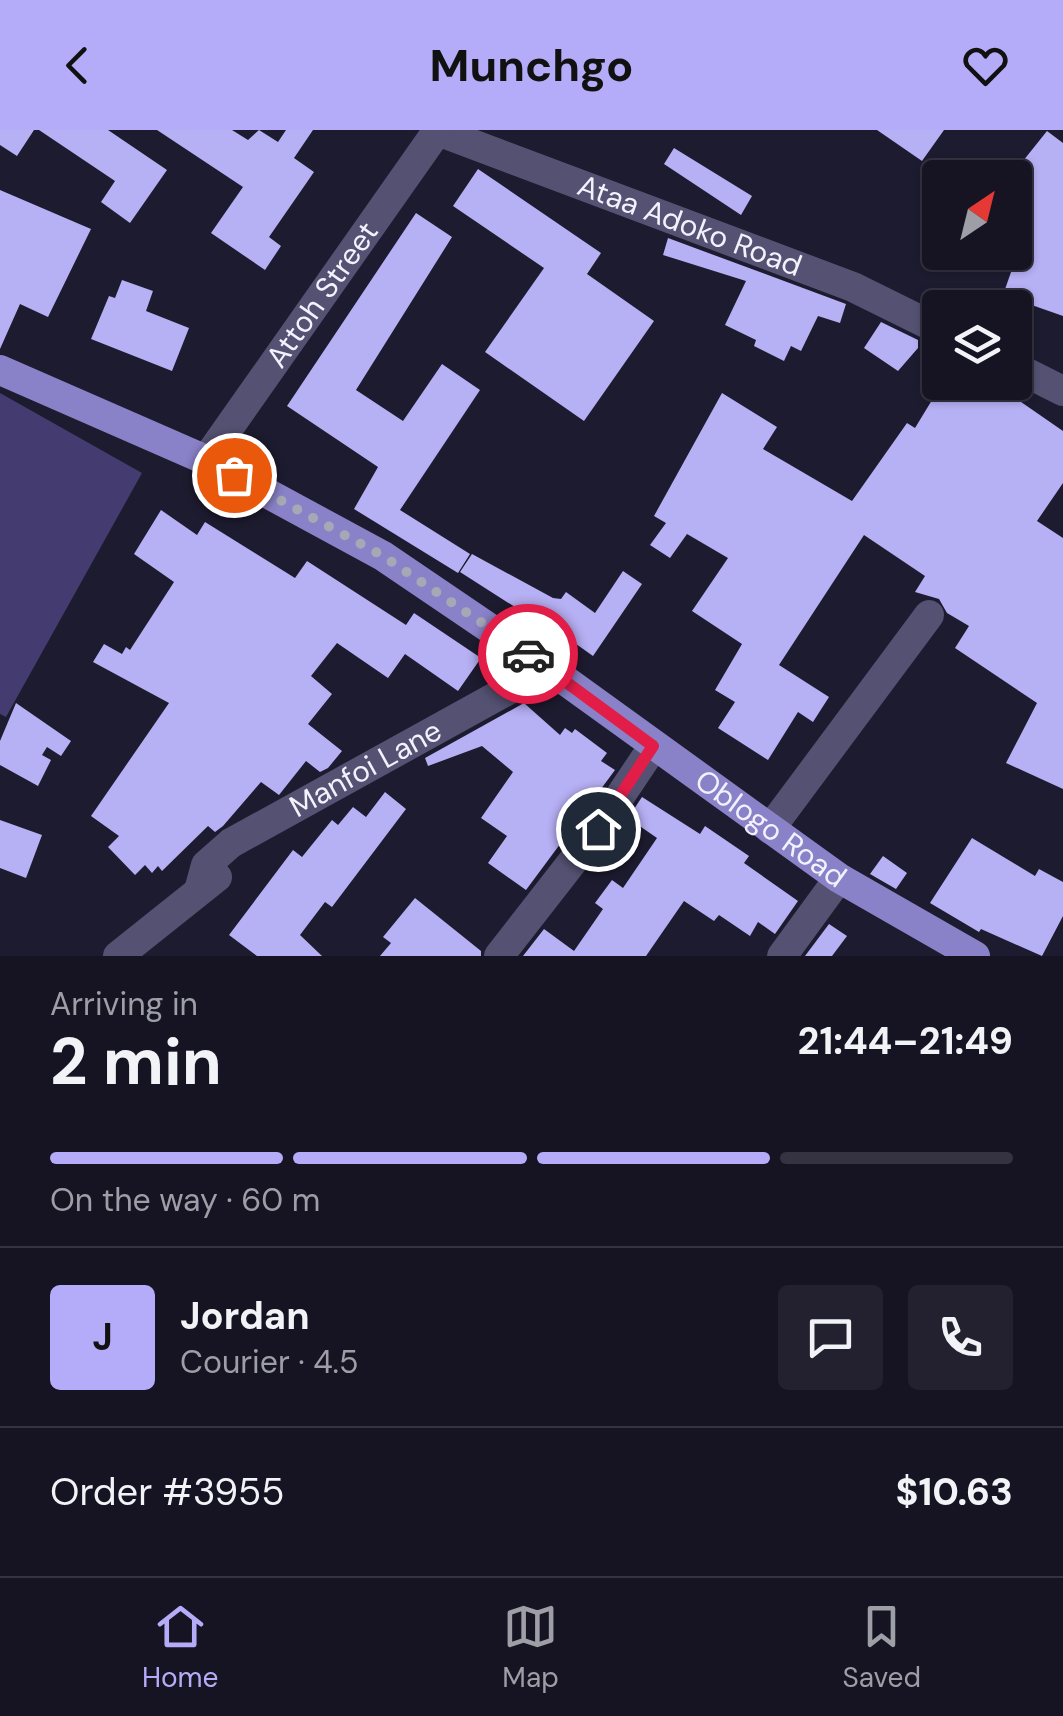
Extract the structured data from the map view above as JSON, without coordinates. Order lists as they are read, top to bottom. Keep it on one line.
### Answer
{"streets":{"main road":["Oblogo Road"],"street":["Ataa Adoko Road","Attoh Street","Manfoi Lane"]},"crossings":[["Ataa Adoko Road","Attoh Street"],["Attoh Street","Oblogo Road"],["Manfoi Lane","Oblogo Road"]],"north":"top right","page":{"header":"Munchgo","heading":["2 min","Arriving in","21:44–21:49"],"panel":["Jordan","Courier · 4.5","Order #3955","$10.63"],"bar":"On the way · 60 m","round":"J","tabs":["Home","Map","Saved"]}}
